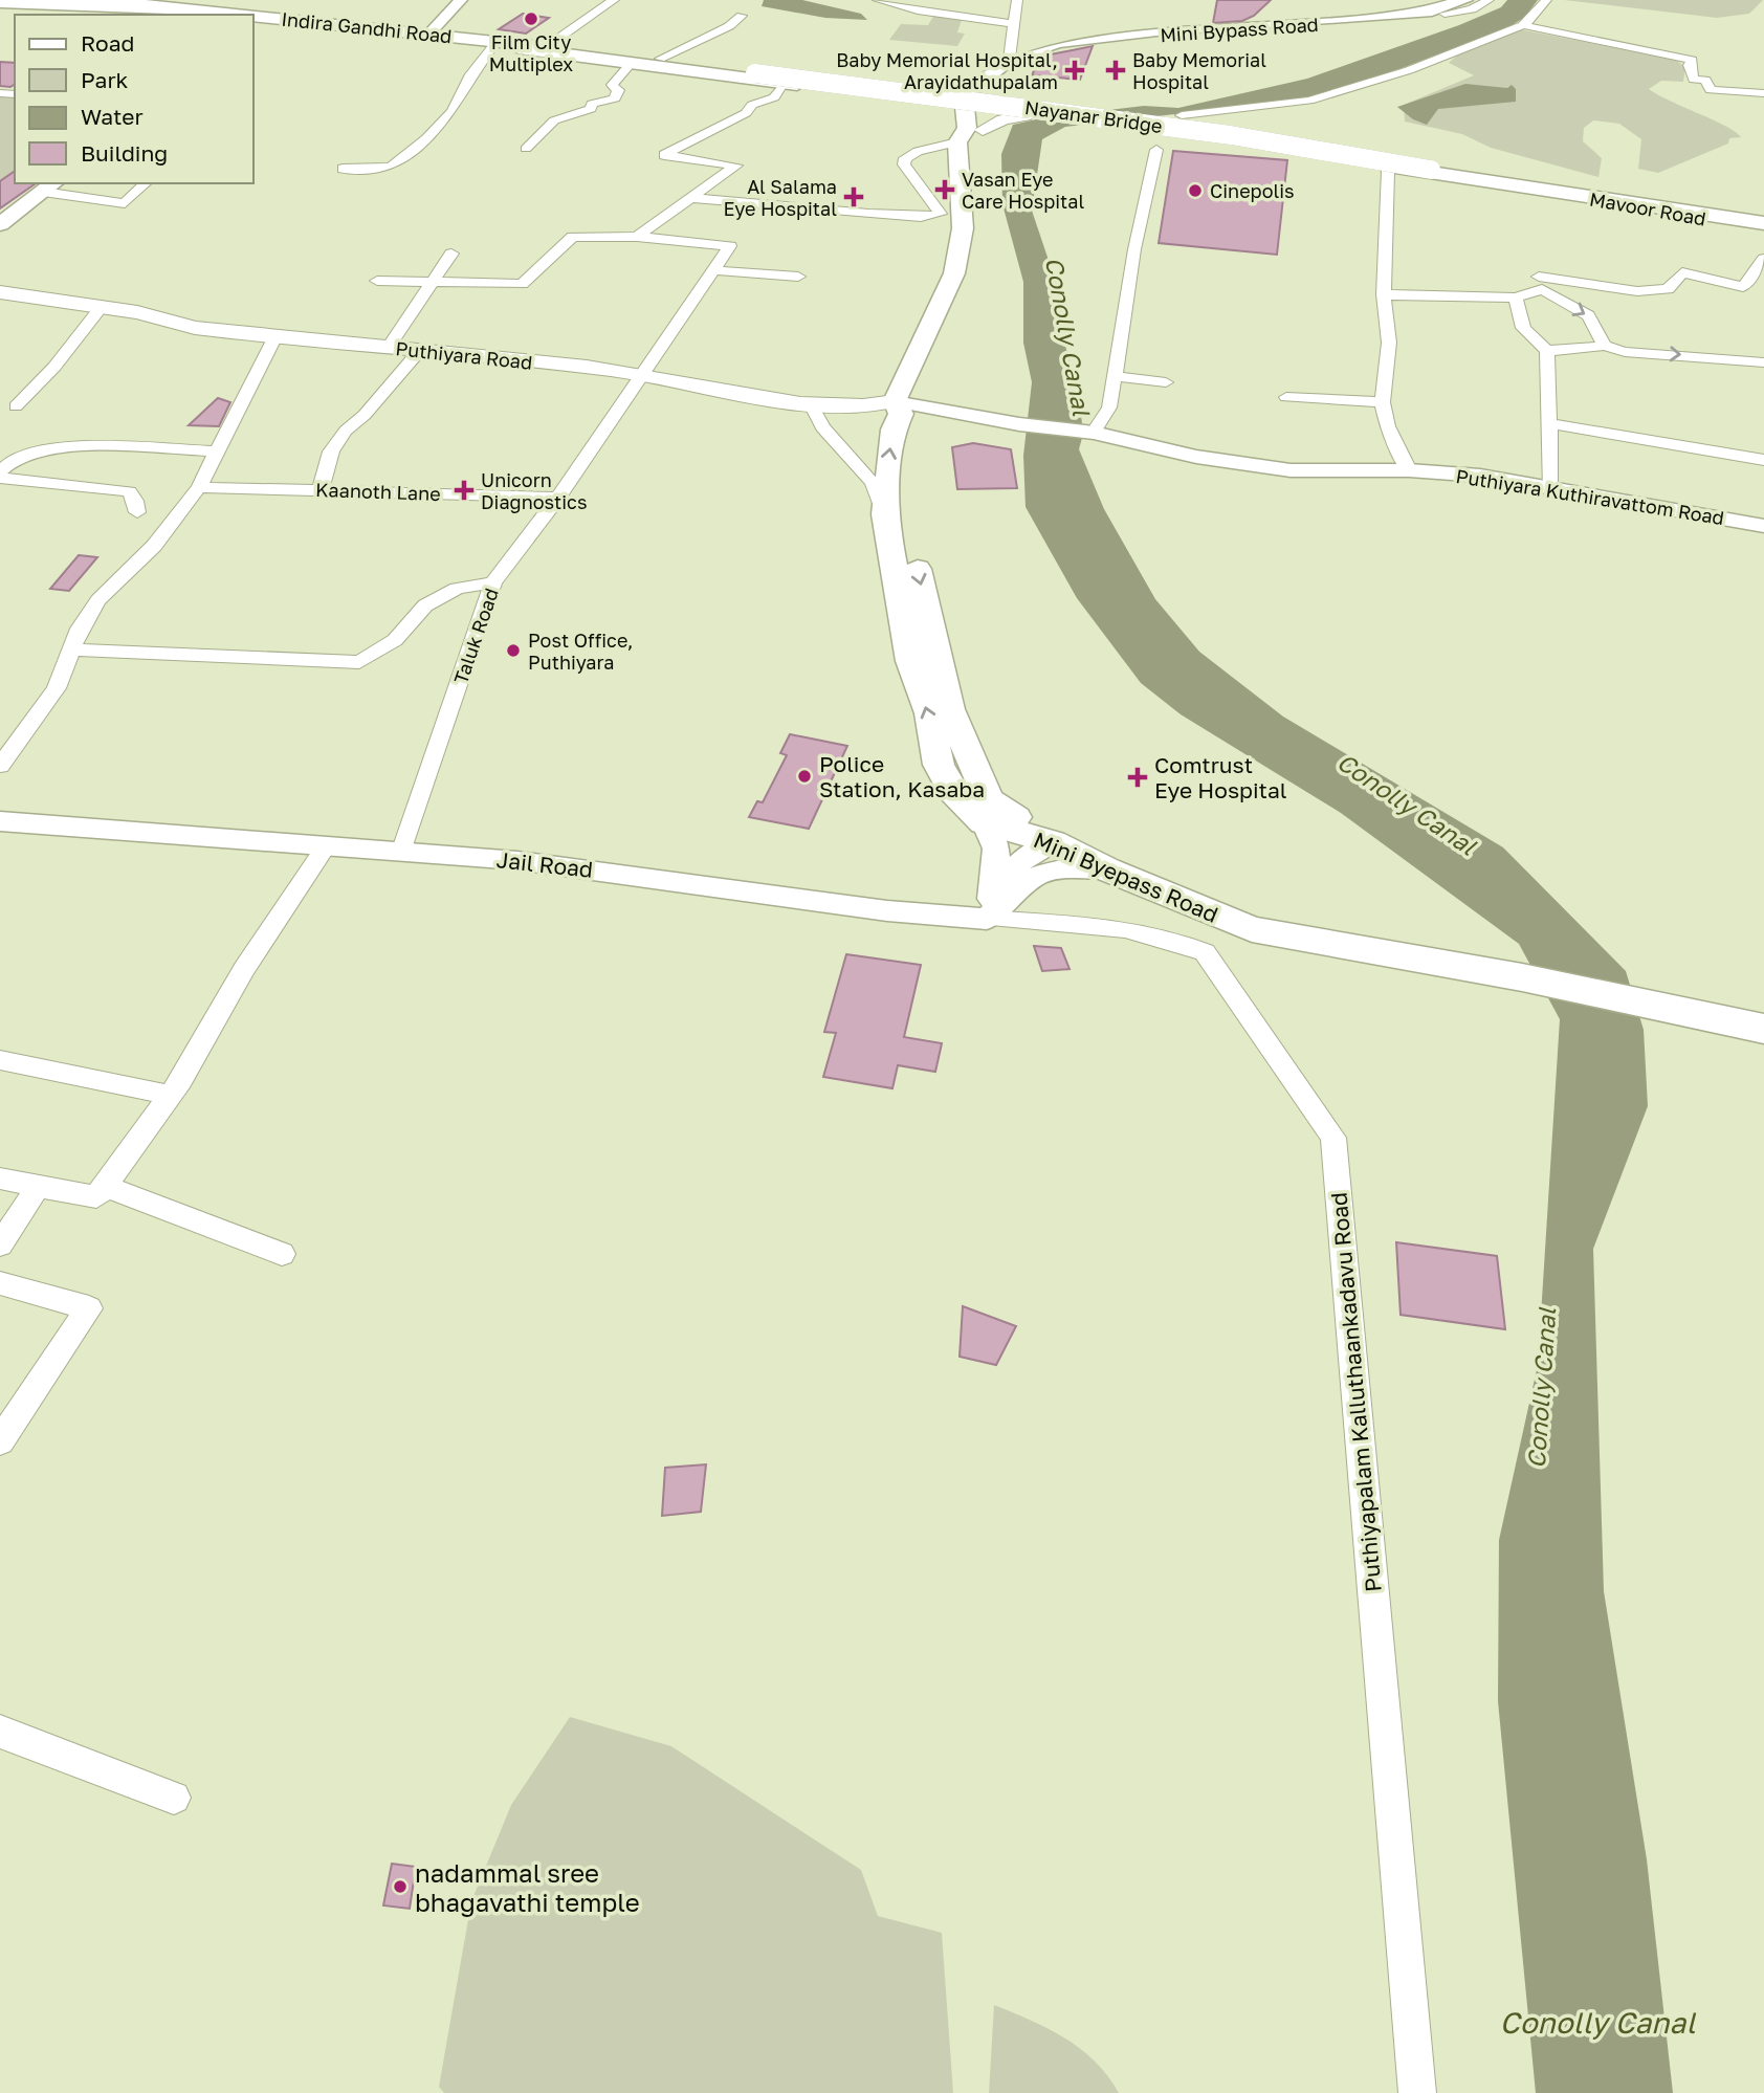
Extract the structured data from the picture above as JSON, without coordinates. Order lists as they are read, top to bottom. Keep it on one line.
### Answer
{"streets":{"main road":["Indira Gandhi Road","Mini Bypass Road","Nayanar Bridge","Mavoor Road","Puthiyara Road","Mini Byepass Road"],"street":["Kaanoth Lane","Puthiyara Kuthiravattom Road","Taluk Road","Jail Road","Puthiyapalam Kalluthaankadavu Road"]},"crossings":[["Indira Gandhi Road","Nayanar Bridge"],["Mini Bypass Road","Mini Byepass Road"],["Nayanar Bridge","Mavoor Road"],["Puthiyara Road","Puthiyara Kuthiravattom Road"],["Puthiyara Road","Taluk Road"],["Puthiyara Road","Mini Byepass Road"],["Kaanoth Lane","Taluk Road"],["Puthiyara Kuthiravattom Road","Mini Byepass Road"],["Taluk Road","Jail Road"],["Jail Road","Puthiyapalam Kalluthaankadavu Road"]],"water":["Conolly Canal"],"places":{"other":["Film City Multiplex","Cinepolis","Post Office, Puthiyara","Police Station, Kasaba","nadammal sree bhagavathi temple"],"health":["Baby Memorial Hospital, Arayidathupalam","Baby Memorial Hospital","Vasan Eye Care Hospital","Al Salama Eye Hospital","Unicorn Diagnostics","Comtrust Eye Hospital"]},"legend":["Road","Park","Water","Building"]}
